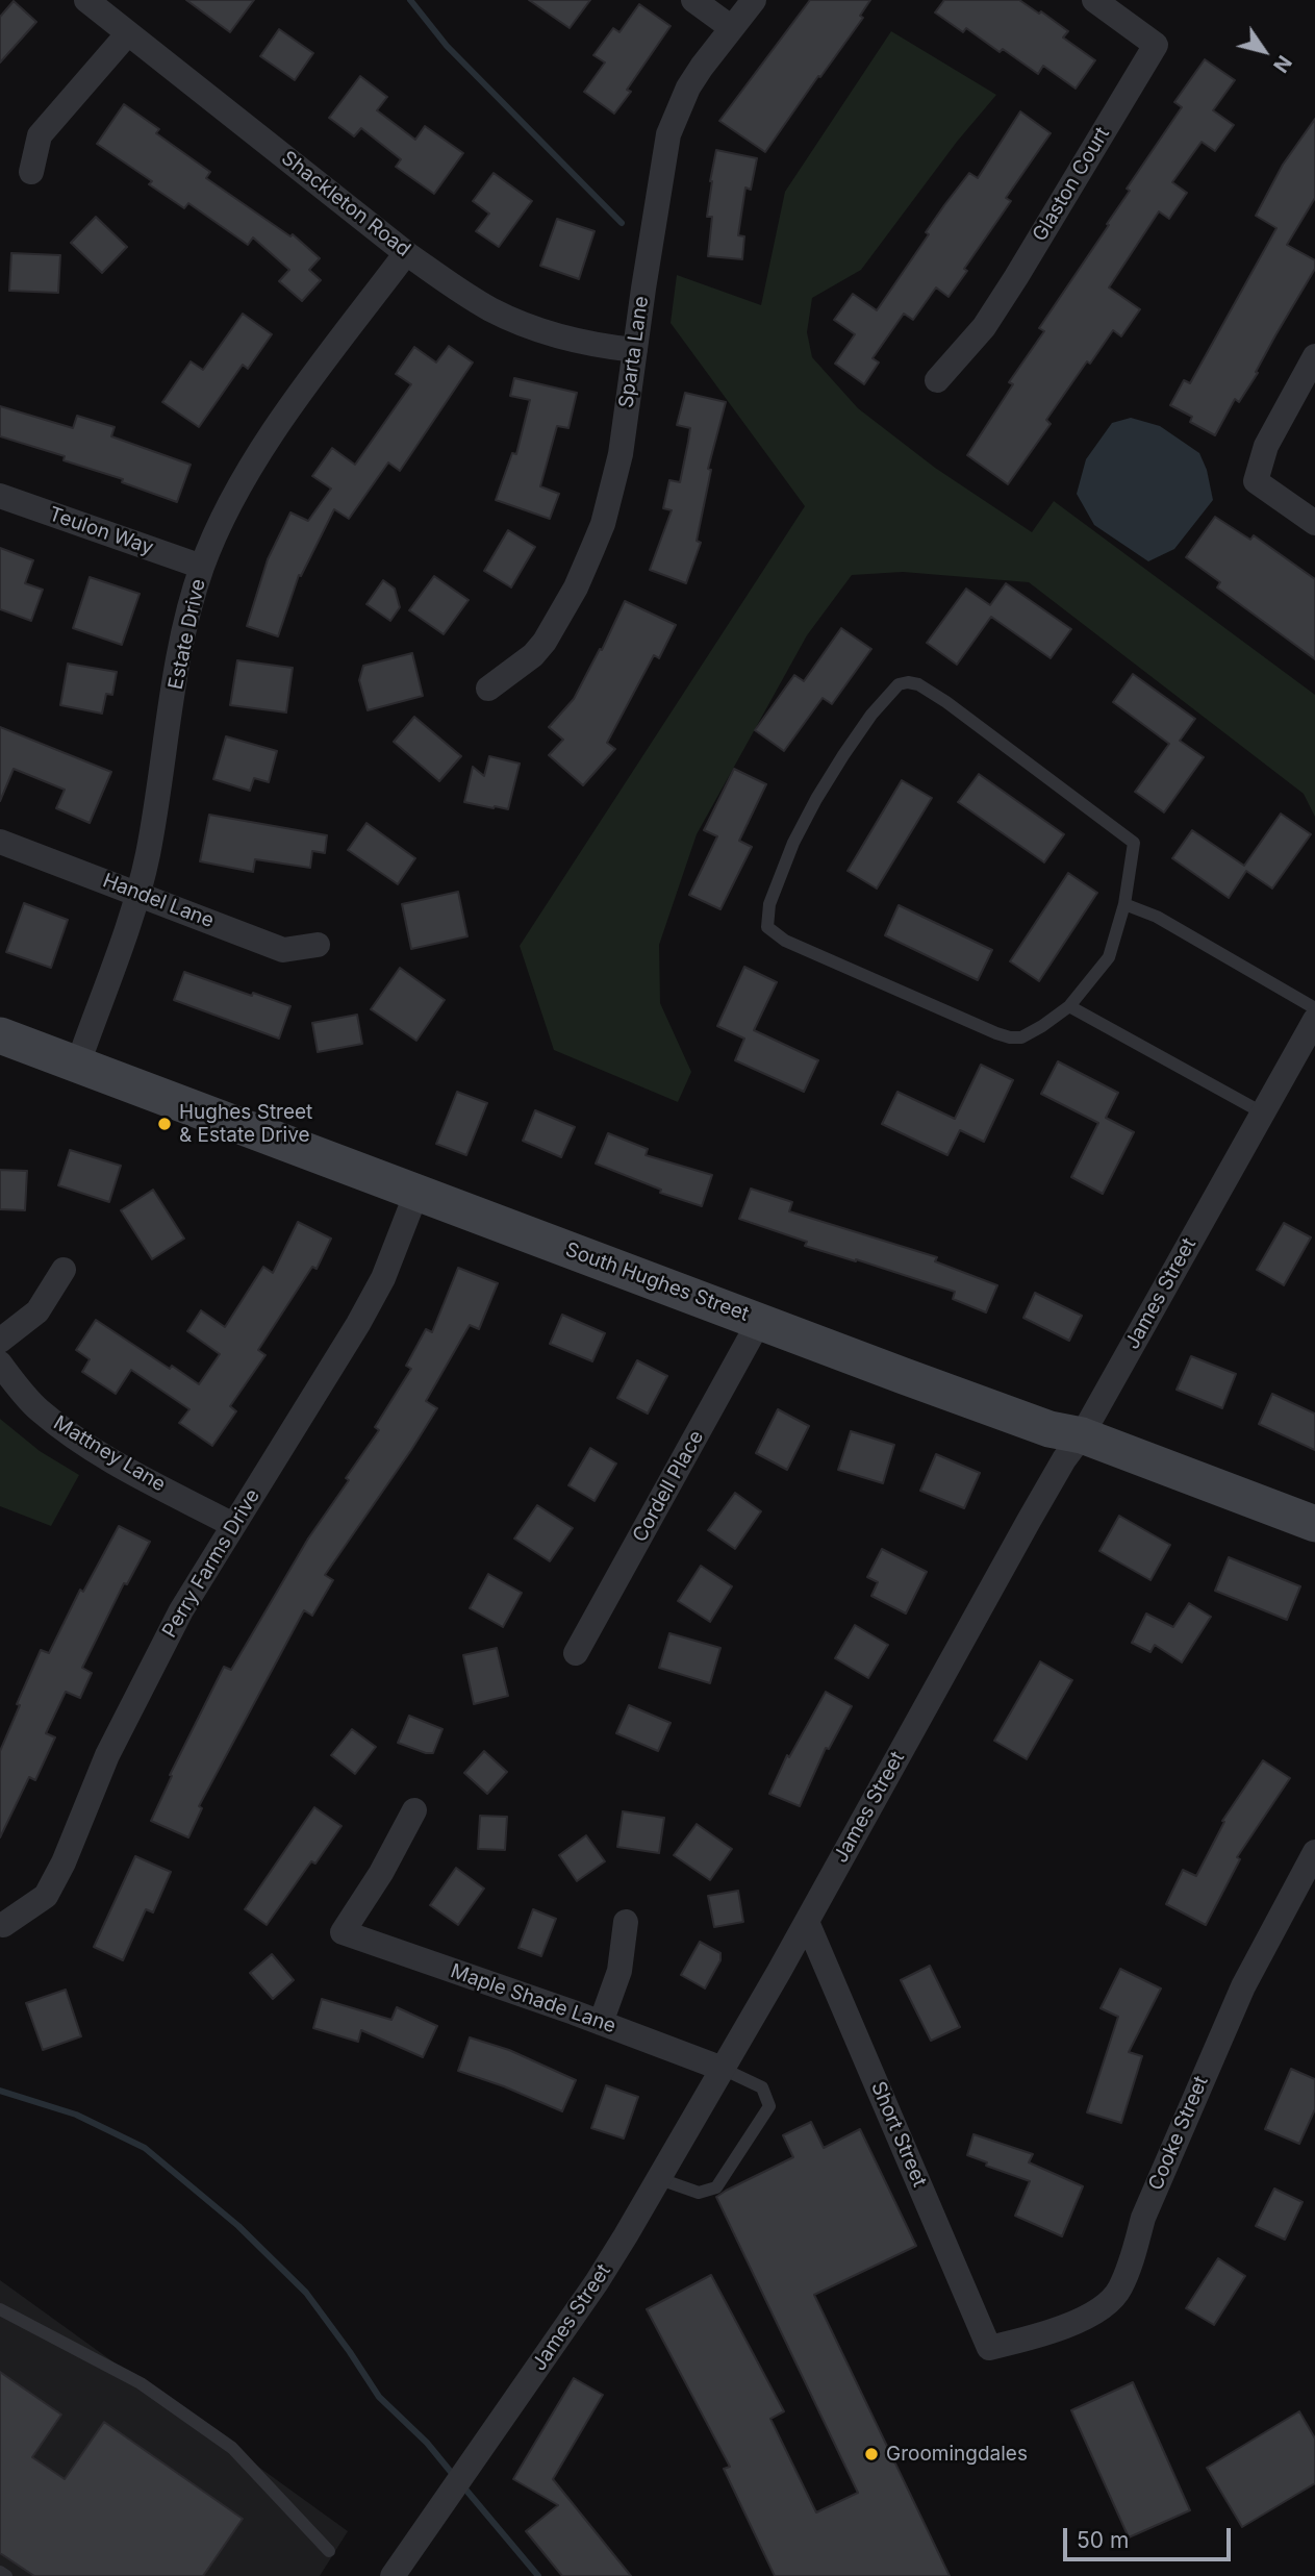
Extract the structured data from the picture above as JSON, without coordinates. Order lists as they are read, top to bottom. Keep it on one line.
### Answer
{"streets":{"street":["Glaston Court","Shackleton Road","Sparta Lane","Teulon Way","Estate Drive","Handel Lane","South Hughes Street","James Street","Mattney Lane","Cordell Place","Perry Farms Drive","Maple Shade Lane","Cooke Street","Short Street"]},"crossings":[["Shackleton Road","Sparta Lane"],["Shackleton Road","Estate Drive"],["Teulon Way","Estate Drive"],["Estate Drive","Handel Lane"],["Estate Drive","South Hughes Street"],["South Hughes Street","James Street"],["South Hughes Street","Cordell Place"],["South Hughes Street","Perry Farms Drive"],["James Street","Maple Shade Lane"],["James Street","Short Street"],["Mattney Lane","Perry Farms Drive"],["Cooke Street","Short Street"]],"places":["Hughes Street & Estate Drive","Groomingdales"],"scale_bar":"50 m","north":"bottom right"}
